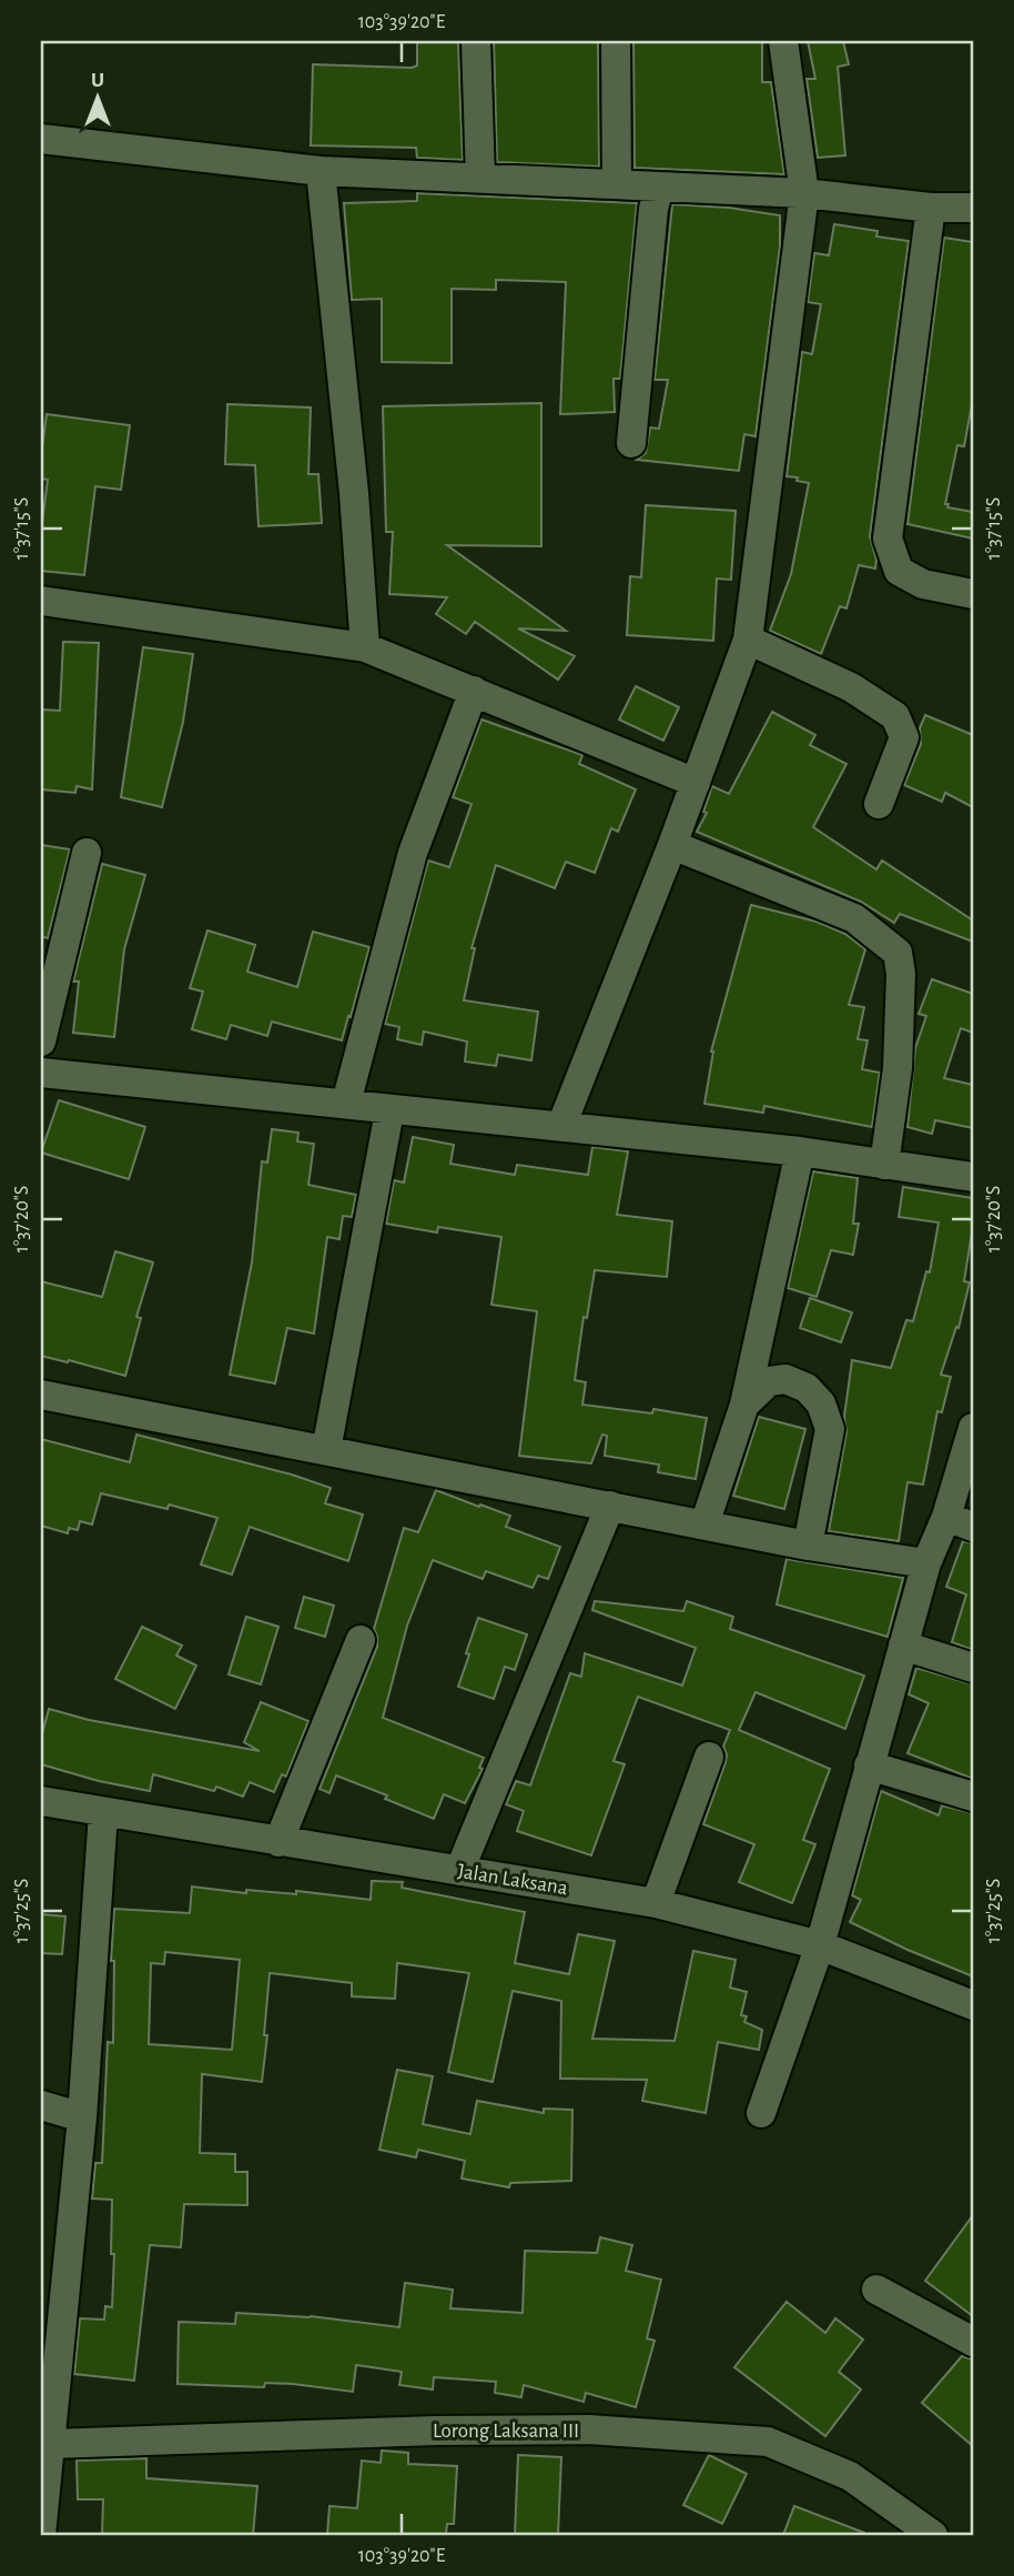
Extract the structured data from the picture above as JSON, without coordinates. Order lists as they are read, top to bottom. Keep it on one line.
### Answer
{"streets":{"street":["Jalan Laksana","Lorong Laksana III"]},"north":"top","coordinates":["103°39'20\"E","1°37'15\"S","1°37'20\"S","1°37'25\"S"]}
